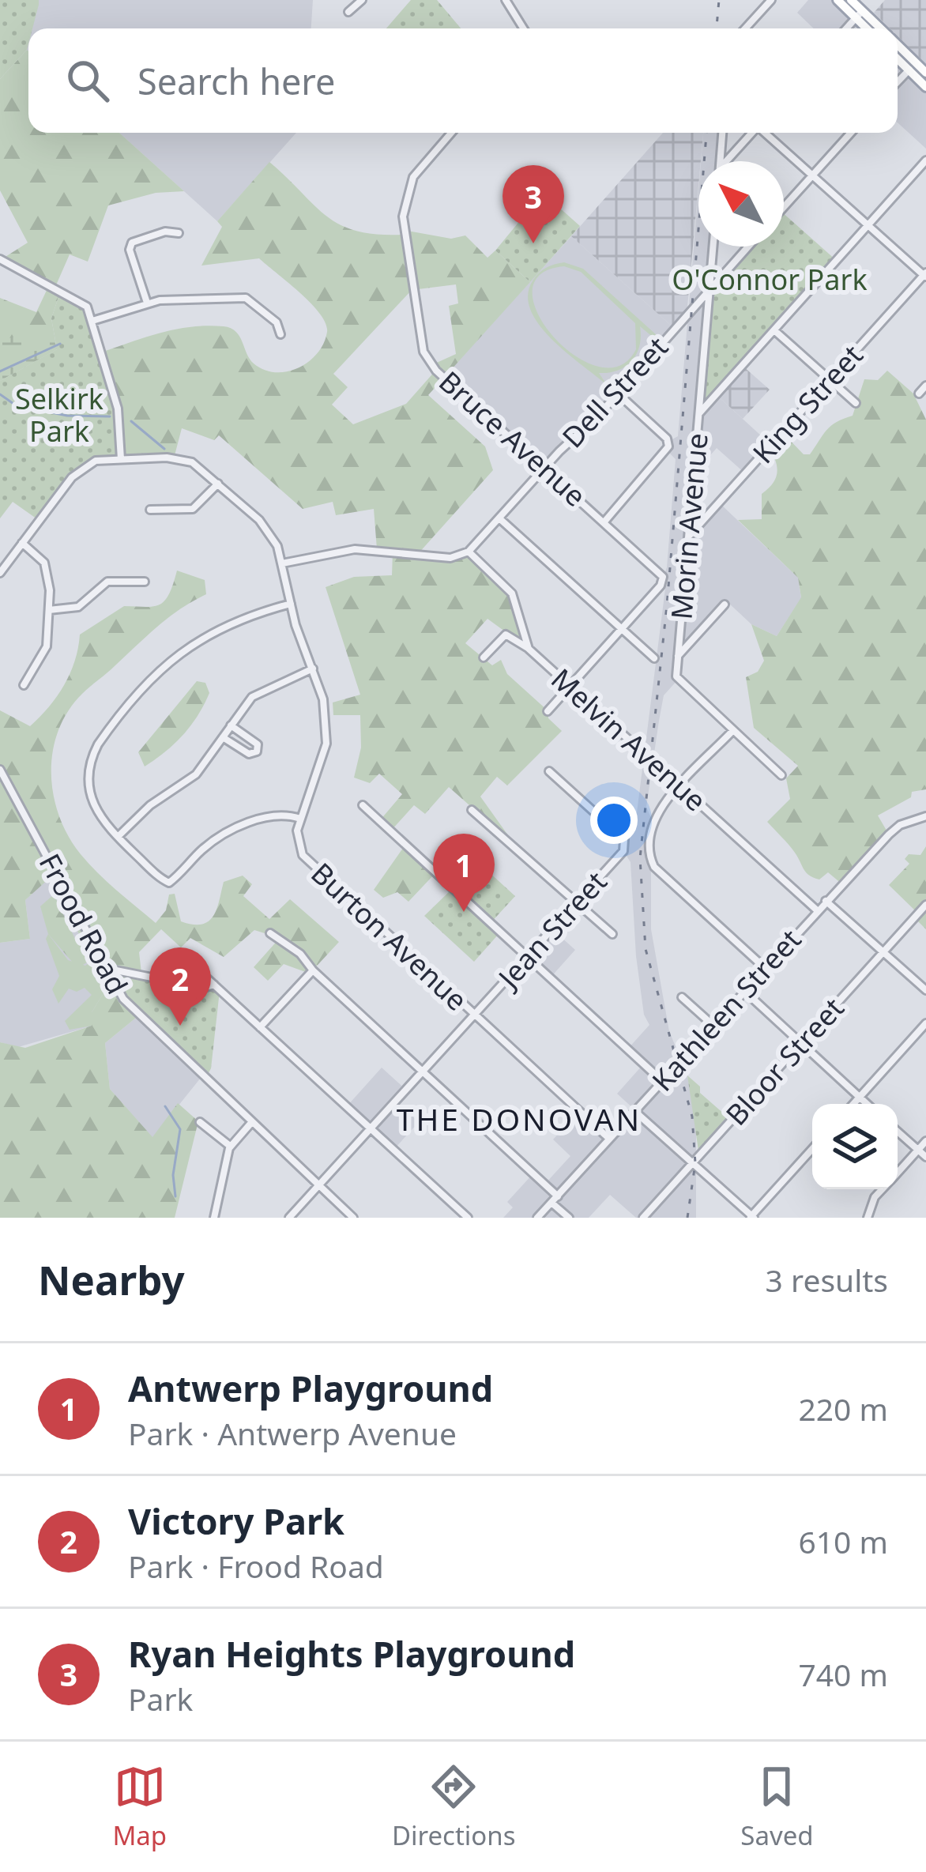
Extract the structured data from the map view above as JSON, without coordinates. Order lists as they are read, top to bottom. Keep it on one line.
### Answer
{"streets":{"street":["Dell Street","King Street","Bruce Avenue","Morin Avenue","Melvin Avenue","Frood Road","Jean Street","Burton Avenue","Kathleen Street","Bloor Street"]},"crossings":[["Dell Street","Bruce Avenue"],["Dell Street","Morin Avenue"],["Dell Street","Melvin Avenue"],["King Street","Morin Avenue"],["Melvin Avenue","Kathleen Street"],["Frood Road","Jean Street"],["Jean Street","Burton Avenue"],["Burton Avenue","Kathleen Street"]],"districts":["THE DONOVAN"],"parks":["O'Connor Park","Selkirk Park"],"north":"top left","page":{"search":"Search here","pins":["3","1","2"],"heading":["Nearby","3 results"],"list":[{"mark":"1","name":"Antwerp Playground","note":"Park · Antwerp Avenue","value":"220 m"},{"mark":"2","name":"Victory Park","note":"Park · Frood Road","value":"610 m"},{"mark":"3","name":"Ryan Heights Playground","note":"Park","value":"740 m"}],"nav":["Map","Directions","Saved"]}}
